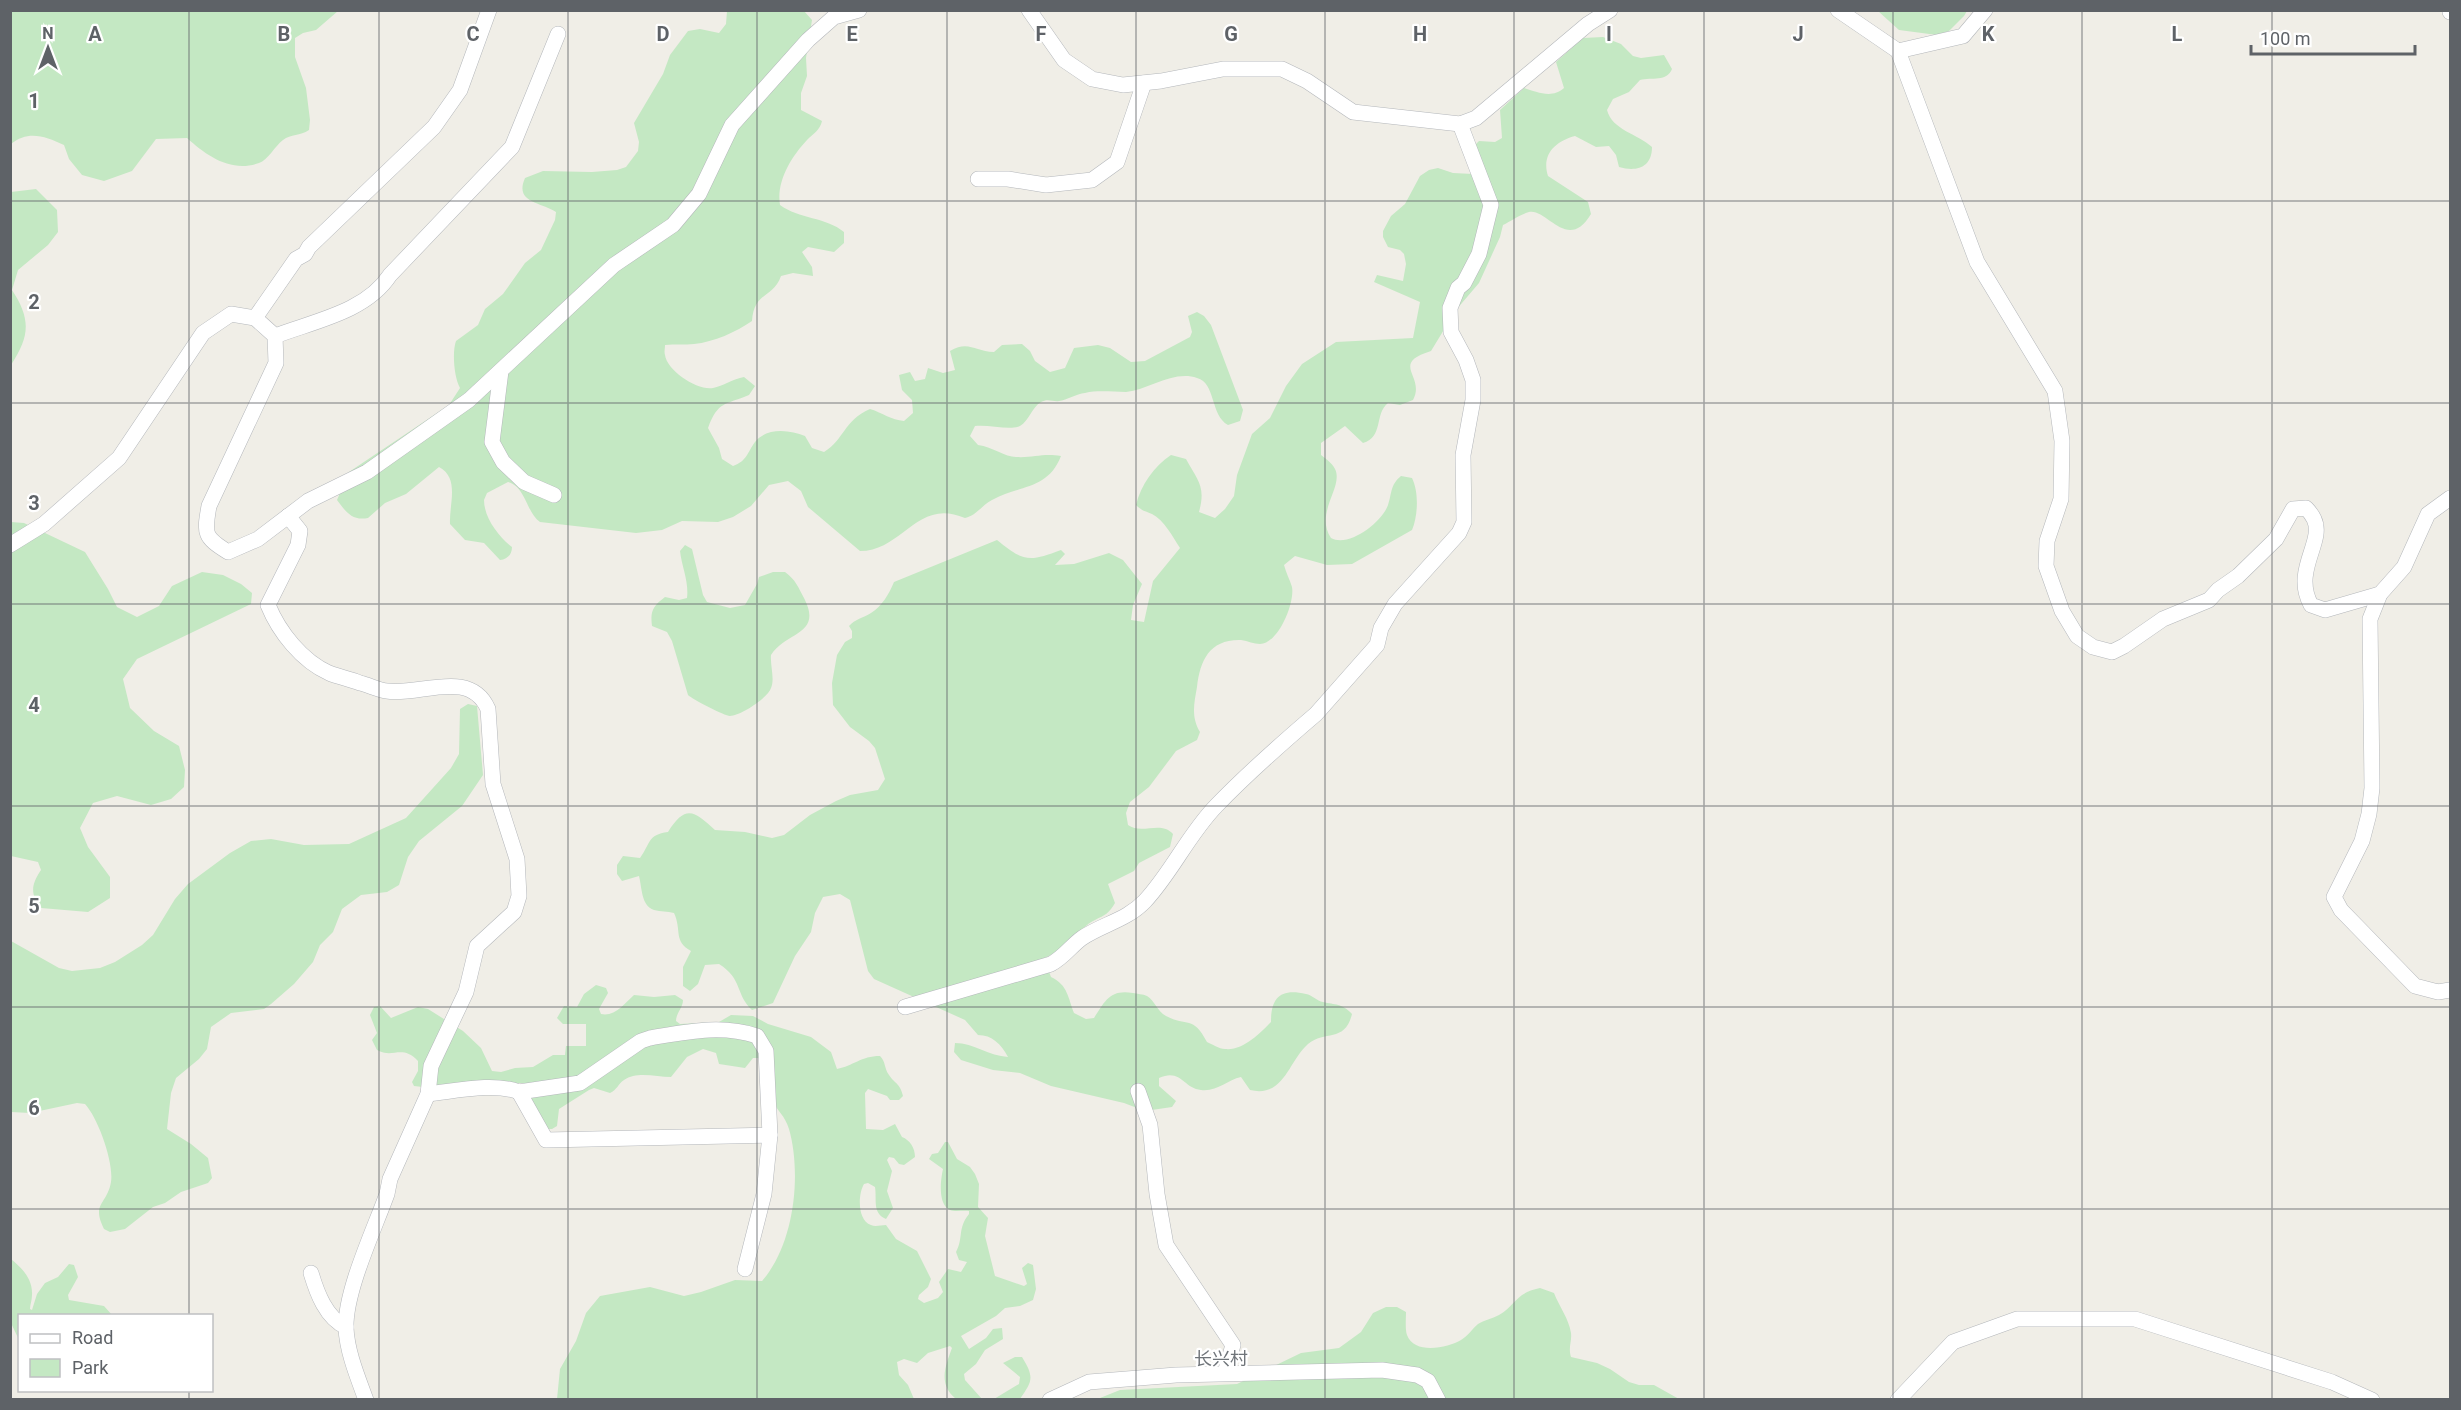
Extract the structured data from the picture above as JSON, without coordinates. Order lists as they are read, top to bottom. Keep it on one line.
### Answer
{"districts":["长兴村"],"legend":["Road","Park"],"scale_bar":"100 m","north":"top","grid":{"columns":["A","B","C","D","E","F","G","H","I","J","K","L"],"rows":["1","2","3","4","5","6"]}}
